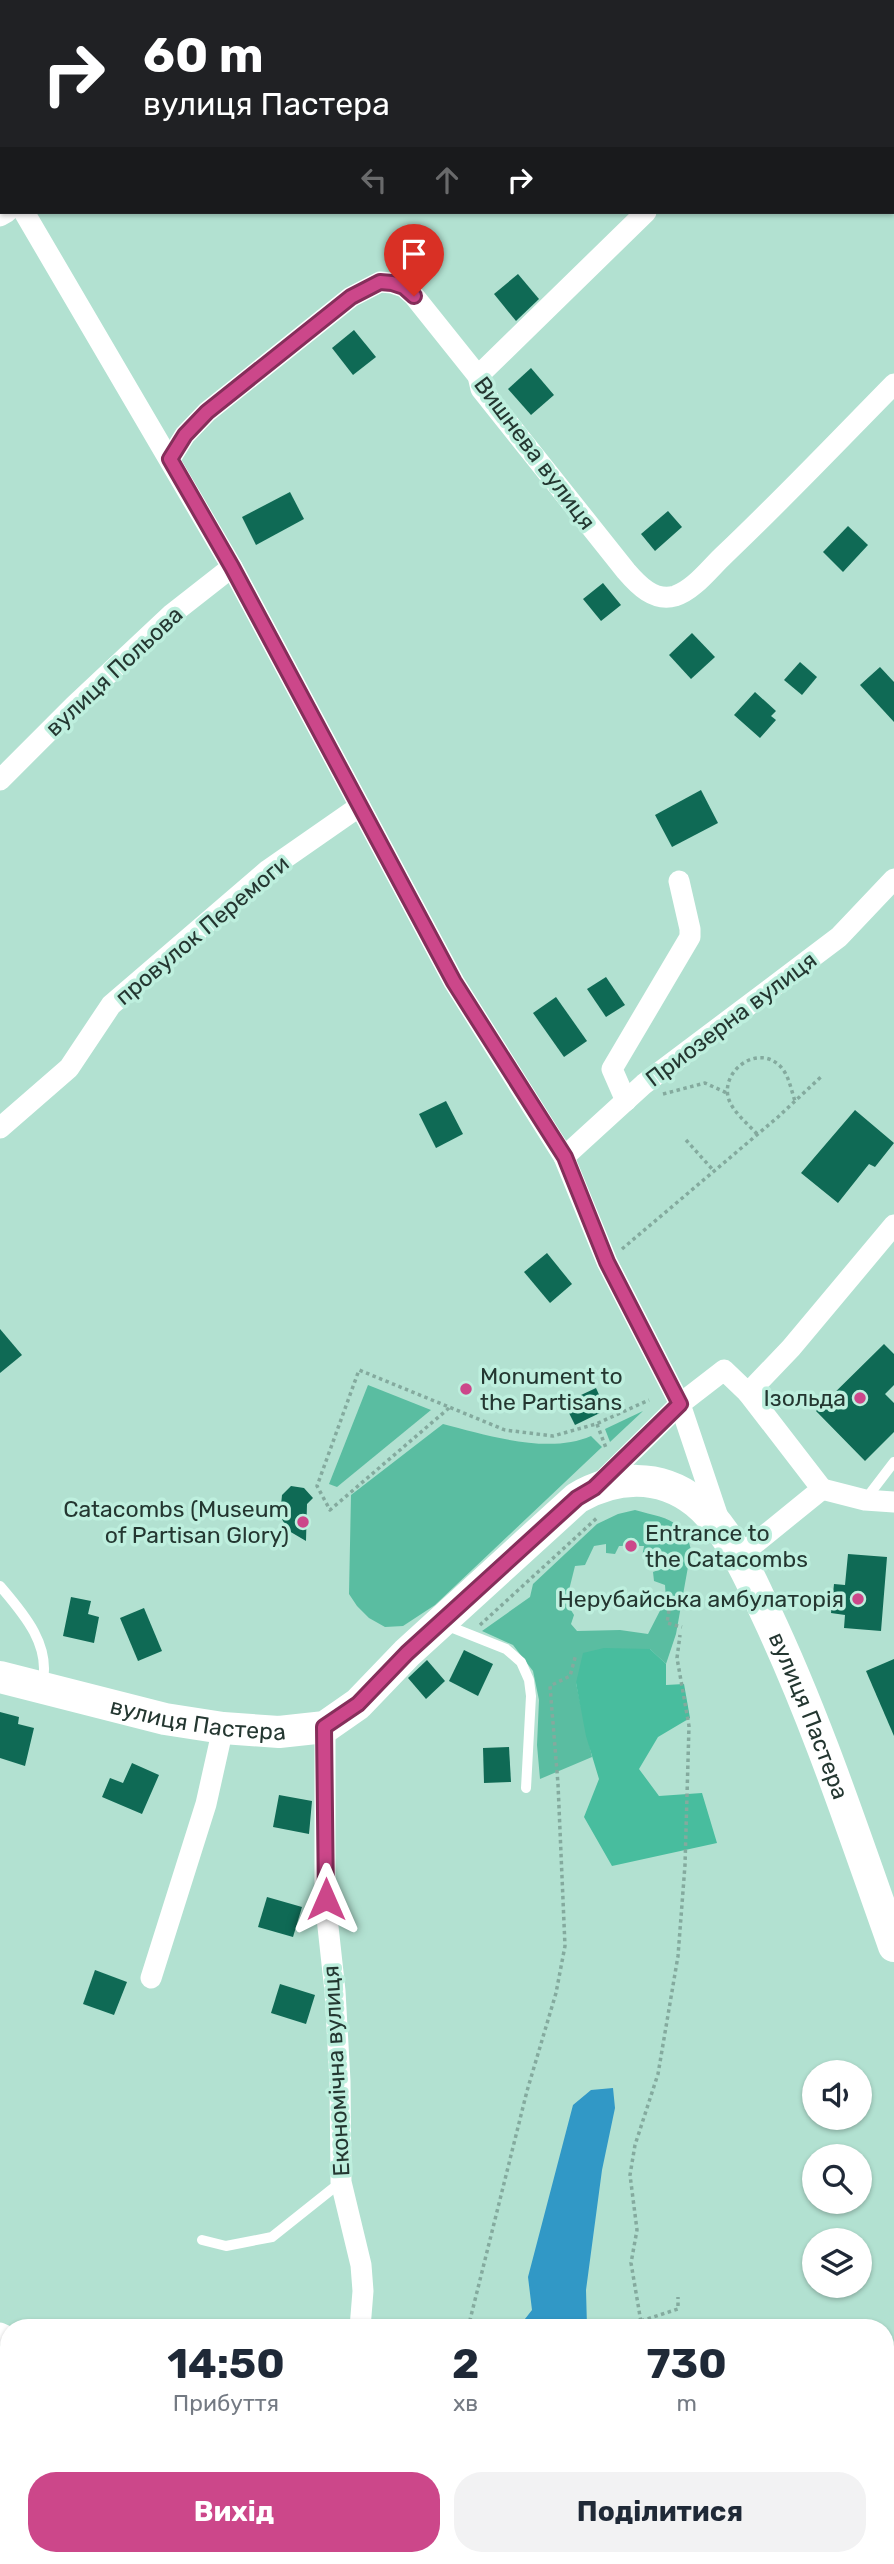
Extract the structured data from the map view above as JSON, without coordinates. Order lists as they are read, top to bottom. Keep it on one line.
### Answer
{"streets":{"street":["Вишнева вулиця","вулиця Польова","провулок Перемоги","Приозерна вулиця","вулиця Пастера","Економічна вулиця"]},"crossings":[["вулиця Пастера","Економічна вулиця"]],"places":["Monument to the Partisans","Ізольда","Catacombs (Museum of Partisan Glory)","Entrance to the Catacombs","Нерубайська амбулаторія"],"page":{"turn":["60 m","вулиця Пастера"],"eta":["14:50","Прибуття","2","хв","730","m"],"buttons":["Вихід","Поділитися"]}}
